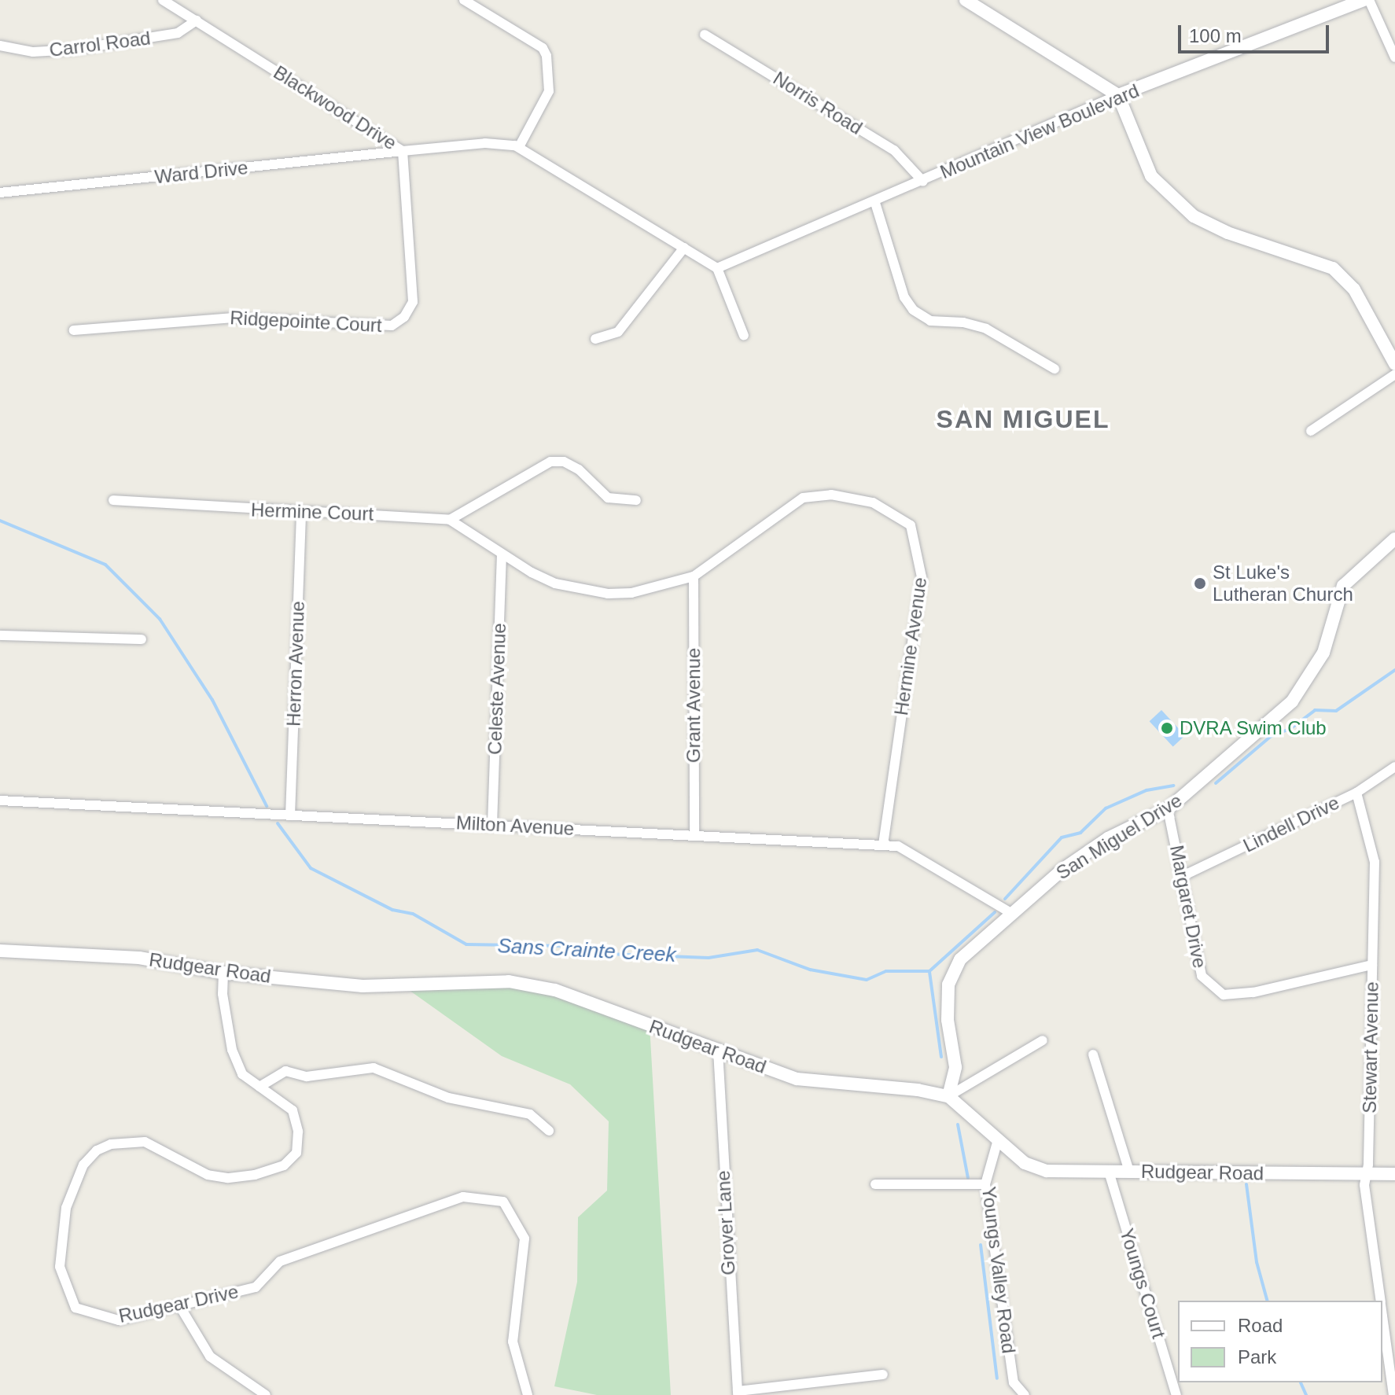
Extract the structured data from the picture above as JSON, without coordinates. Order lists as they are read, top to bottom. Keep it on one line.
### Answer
{"streets":{"street":["Carrol Road","Norris Road","Blackwood Drive","Mountain View Boulevard","Ward Drive","Ridgepointe Court","Hermine Court","Hermine Avenue","Herron Avenue","Celeste Avenue","Grant Avenue","Lindell Drive","Milton Avenue","San Miguel Drive","Margaret Drive","Rudgear Road","Stewart Avenue","Grover Lane","Youngs Valley Road","Youngs Court","Rudgear Drive"]},"crossings":[["Carrol Road","Blackwood Drive"],["Norris Road","Mountain View Boulevard"],["Blackwood Drive","Mountain View Boulevard"],["Blackwood Drive","Ward Drive"],["Blackwood Drive","Ridgepointe Court"],["Ward Drive","Ridgepointe Court"],["Hermine Court","Herron Avenue"],["Hermine Avenue","Celeste Avenue"],["Hermine Avenue","Grant Avenue"],["Hermine Avenue","Milton Avenue"],["Herron Avenue","Milton Avenue"],["Celeste Avenue","Milton Avenue"],["Grant Avenue","Milton Avenue"],["Lindell Drive","Margaret Drive"],["Lindell Drive","Stewart Avenue"],["Milton Avenue","San Miguel Drive"],["San Miguel Drive","Margaret Drive"],["San Miguel Drive","Rudgear Road"],["Margaret Drive","Stewart Avenue"],["Rudgear Road","Stewart Avenue"],["Rudgear Road","Grover Lane"],["Rudgear Road","Youngs Valley Road"],["Rudgear Road","Youngs Court"],["Rudgear Road","Rudgear Drive"]],"districts":["SAN MIGUEL"],"water":["Sans Crainte Creek"],"places":["St Luke's Lutheran Church","DVRA Swim Club"],"legend":["Road","Park"],"scale_bar":"100 m"}
